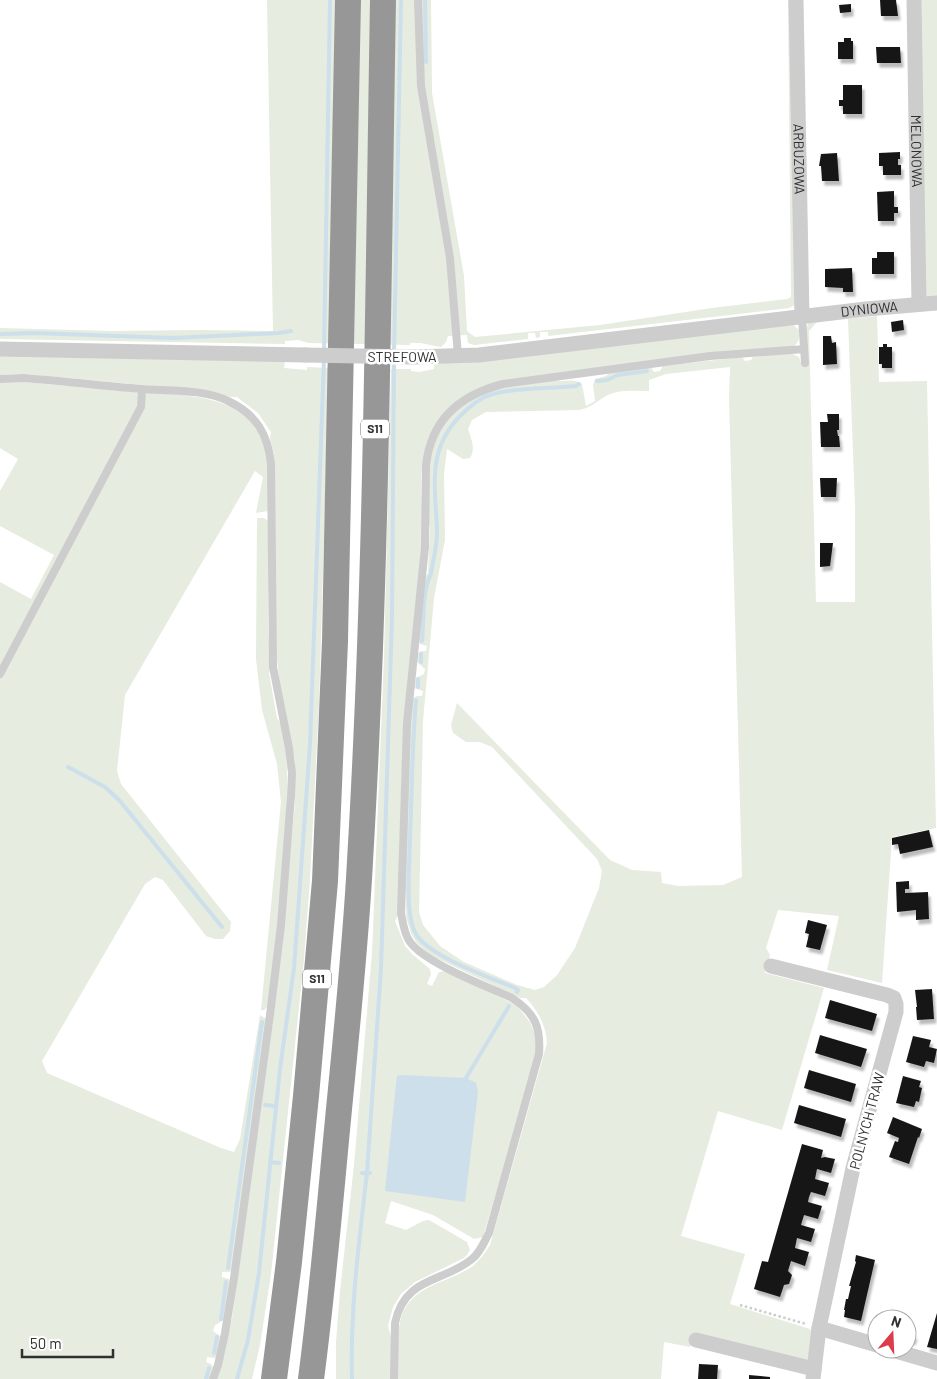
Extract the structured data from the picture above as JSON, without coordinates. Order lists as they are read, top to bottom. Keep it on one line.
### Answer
{"streets":{"highway":["S11"],"street":["MELONOWA","ARBUZOWA","DYNIOWA","STREFOWA","POLNYCH TRAW"]},"crossings":[["MELONOWA","DYNIOWA"],["ARBUZOWA","DYNIOWA"],["ARBUZOWA","STREFOWA"],["DYNIOWA","STREFOWA"]],"scale_bar":"50 m","north":"top"}
